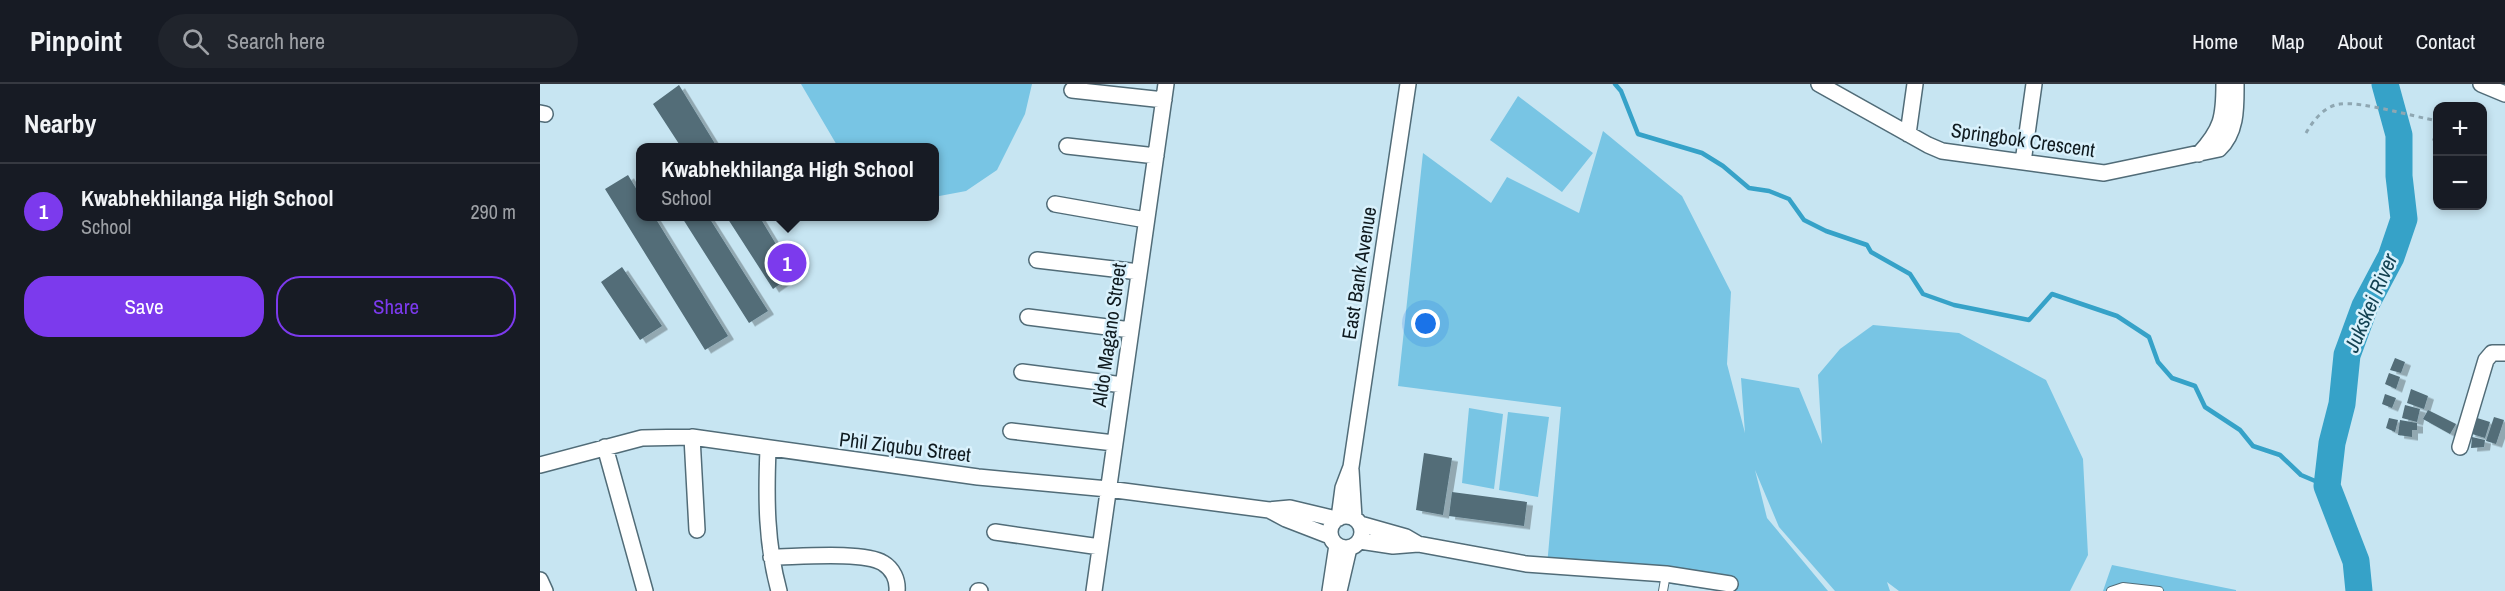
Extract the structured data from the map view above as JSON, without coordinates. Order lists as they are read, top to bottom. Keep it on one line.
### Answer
{"streets":{"street":["Springbok Crescent","East Bank Avenue","Aldo Magano Street","Phil Ziqubu Street"]},"crossings":[["East Bank Avenue","Phil Ziqubu Street"],["Aldo Magano Street","Phil Ziqubu Street"]],"water":["Jukskei River"],"page":{"header":"Pinpoint","search":"Search here","nav":["Home","Map","About","Contact"],"heading":"Nearby","map_buttons":["+","−"],"popup":["Kwabhekhilanga High School","School"],"list":[{"mark":"1","name":"Kwabhekhilanga High School","note":"School","value":"290 m"}],"pins":"1","buttons":["Save","Share"]}}
